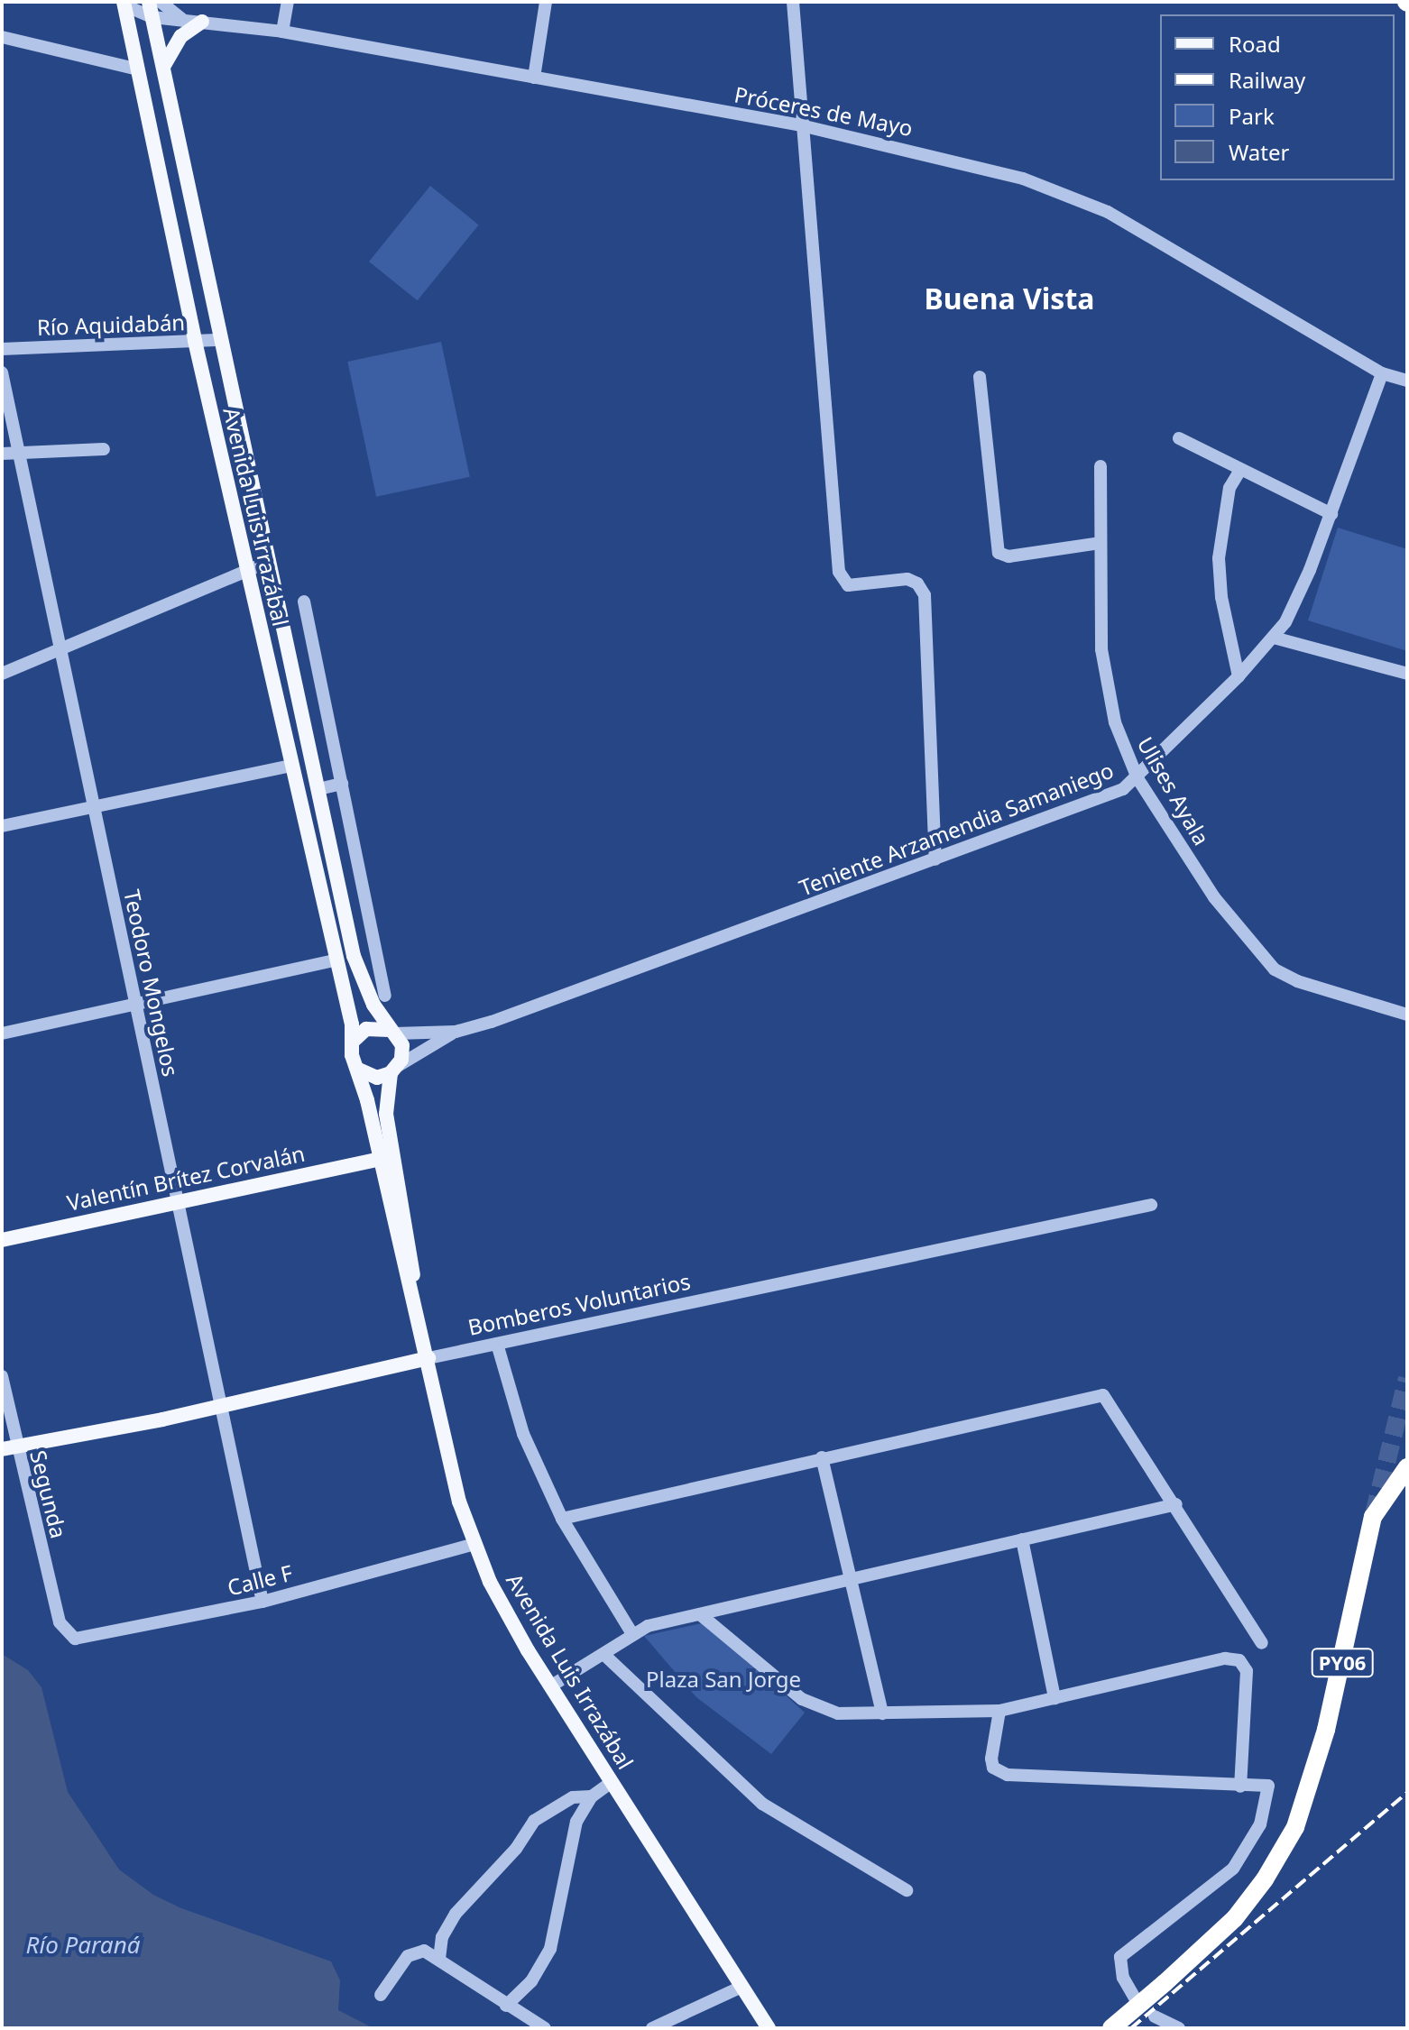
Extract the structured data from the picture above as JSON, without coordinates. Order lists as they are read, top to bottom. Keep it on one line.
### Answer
{"streets":{"highway":["PY06"],"main road":["Avenida Luis Irrazábal","Valentín Brítez Corvalán","Bomberos Voluntarios"],"street":["Próceres de Mayo","Río Aquidabán","Ulises Ayala","Teniente Arzamendia Samaniego","Teodoro Mongelos","Segunda","Calle F"]},"crossings":[["Próceres de Mayo","Avenida Luis Irrazábal"],["Próceres de Mayo","Teniente Arzamendia Samaniego"],["Río Aquidabán","Avenida Luis Irrazábal"],["Avenida Luis Irrazábal","Valentín Brítez Corvalán"],["Avenida Luis Irrazábal","Bomberos Voluntarios"],["Avenida Luis Irrazábal","Calle F"],["Ulises Ayala","Teniente Arzamendia Samaniego"],["Teodoro Mongelos","Valentín Brítez Corvalán"],["Teodoro Mongelos","Bomberos Voluntarios"],["Teodoro Mongelos","Calle F"],["Bomberos Voluntarios","Segunda"],["Segunda","Calle F"]],"districts":["Buena Vista"],"water":["Río Paraná"],"parks":["Plaza San Jorge"],"legend":["Road","Railway","Park","Water"]}
